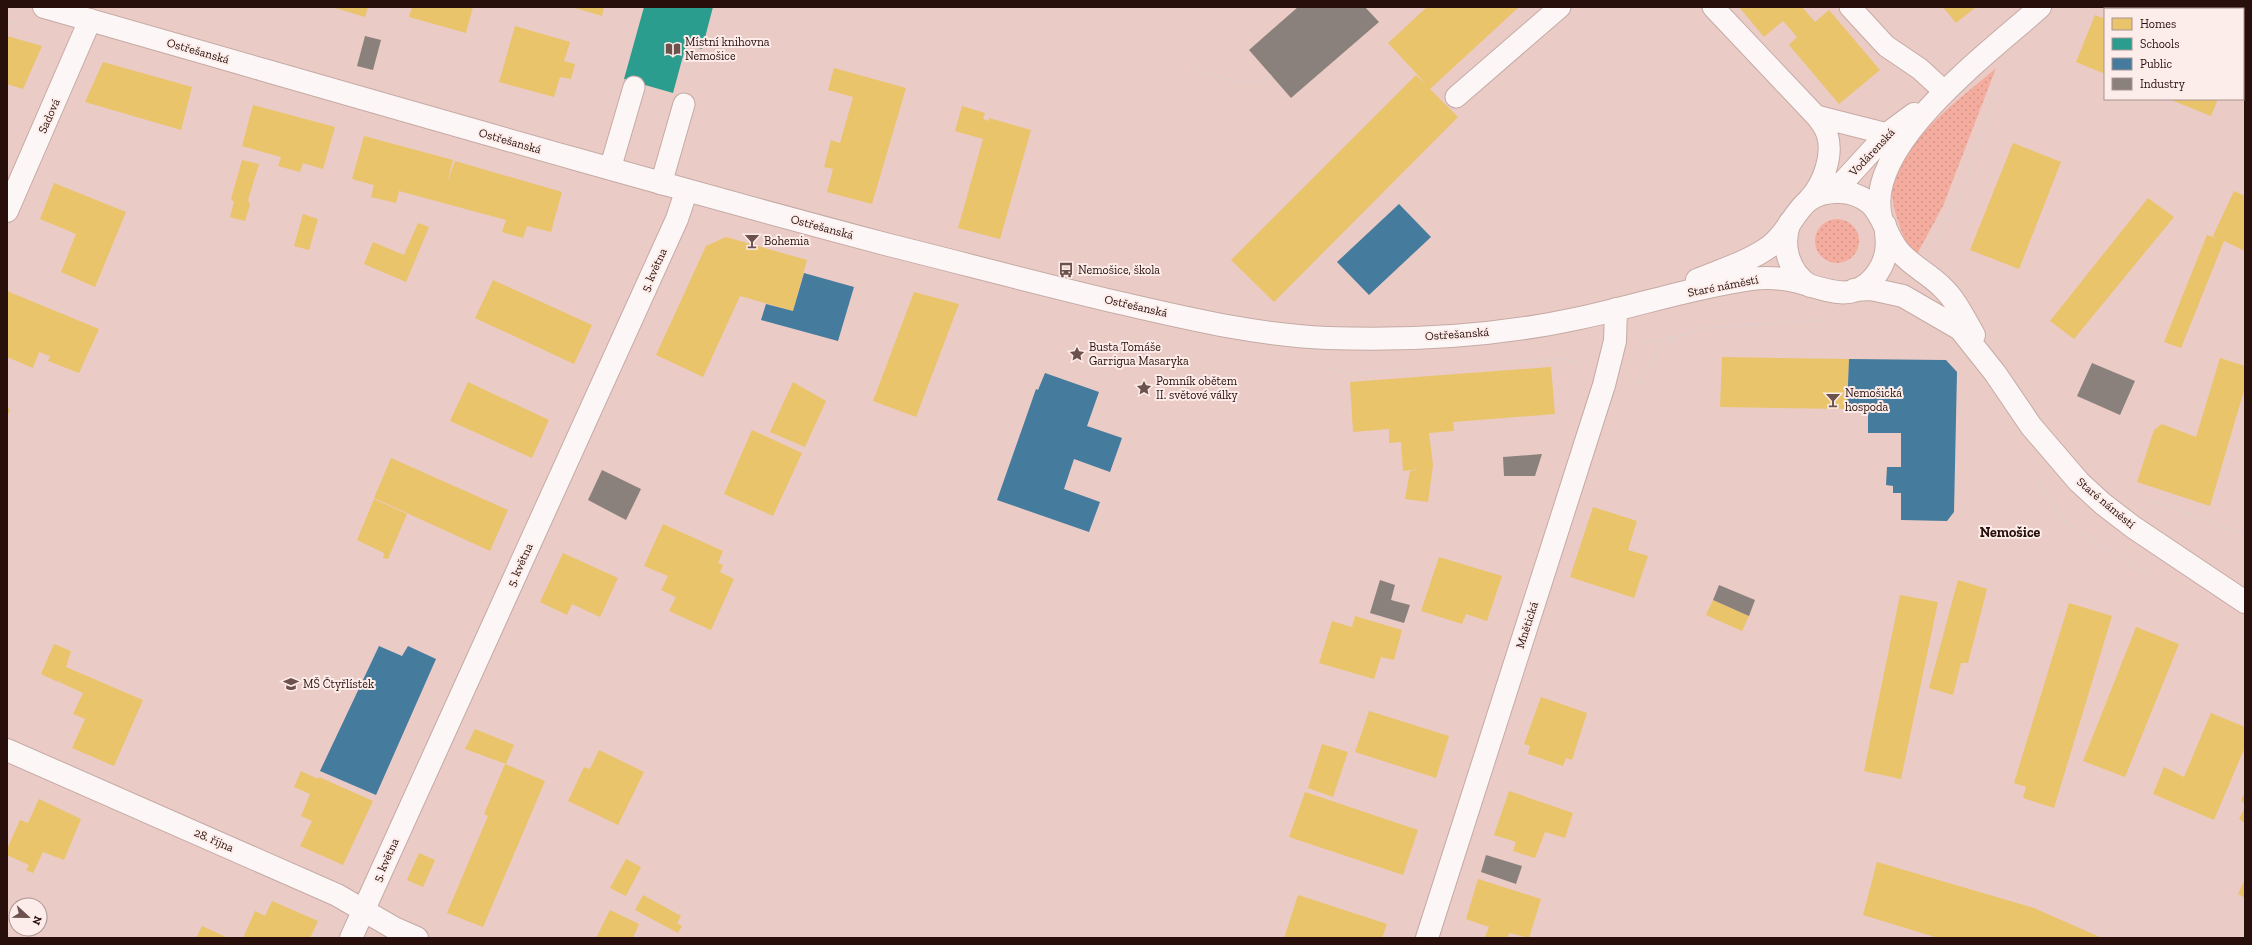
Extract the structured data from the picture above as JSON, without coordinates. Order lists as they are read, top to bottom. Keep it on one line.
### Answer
{"streets":{"street":["Ostřešanská","Sadová","Vodárenská","5. května","Staré náměstí","Mnětická","28. října"]},"crossings":[["Ostřešanská","Sadová"],["Ostřešanská","5. května"],["Ostřešanská","Staré náměstí"],["Ostřešanská","Mnětická"],["Vodárenská","Staré náměstí"],["5. května","28. října"],["Staré náměstí","Mnětická"]],"districts":["Nemošice"],"places":{"library":["Místní knihovna Nemošice"],"bar":["Bohemia","Nemošická hospoda"],"bus stop":["Nemošice, škola"],"place":["Busta Tomáše Garrigua Masaryka","Pomník obětem II. světové války"],"school or university":["MŠ Čtyřlístek"]},"legend":["Homes","Schools","Public","Industry"],"north":"right"}
